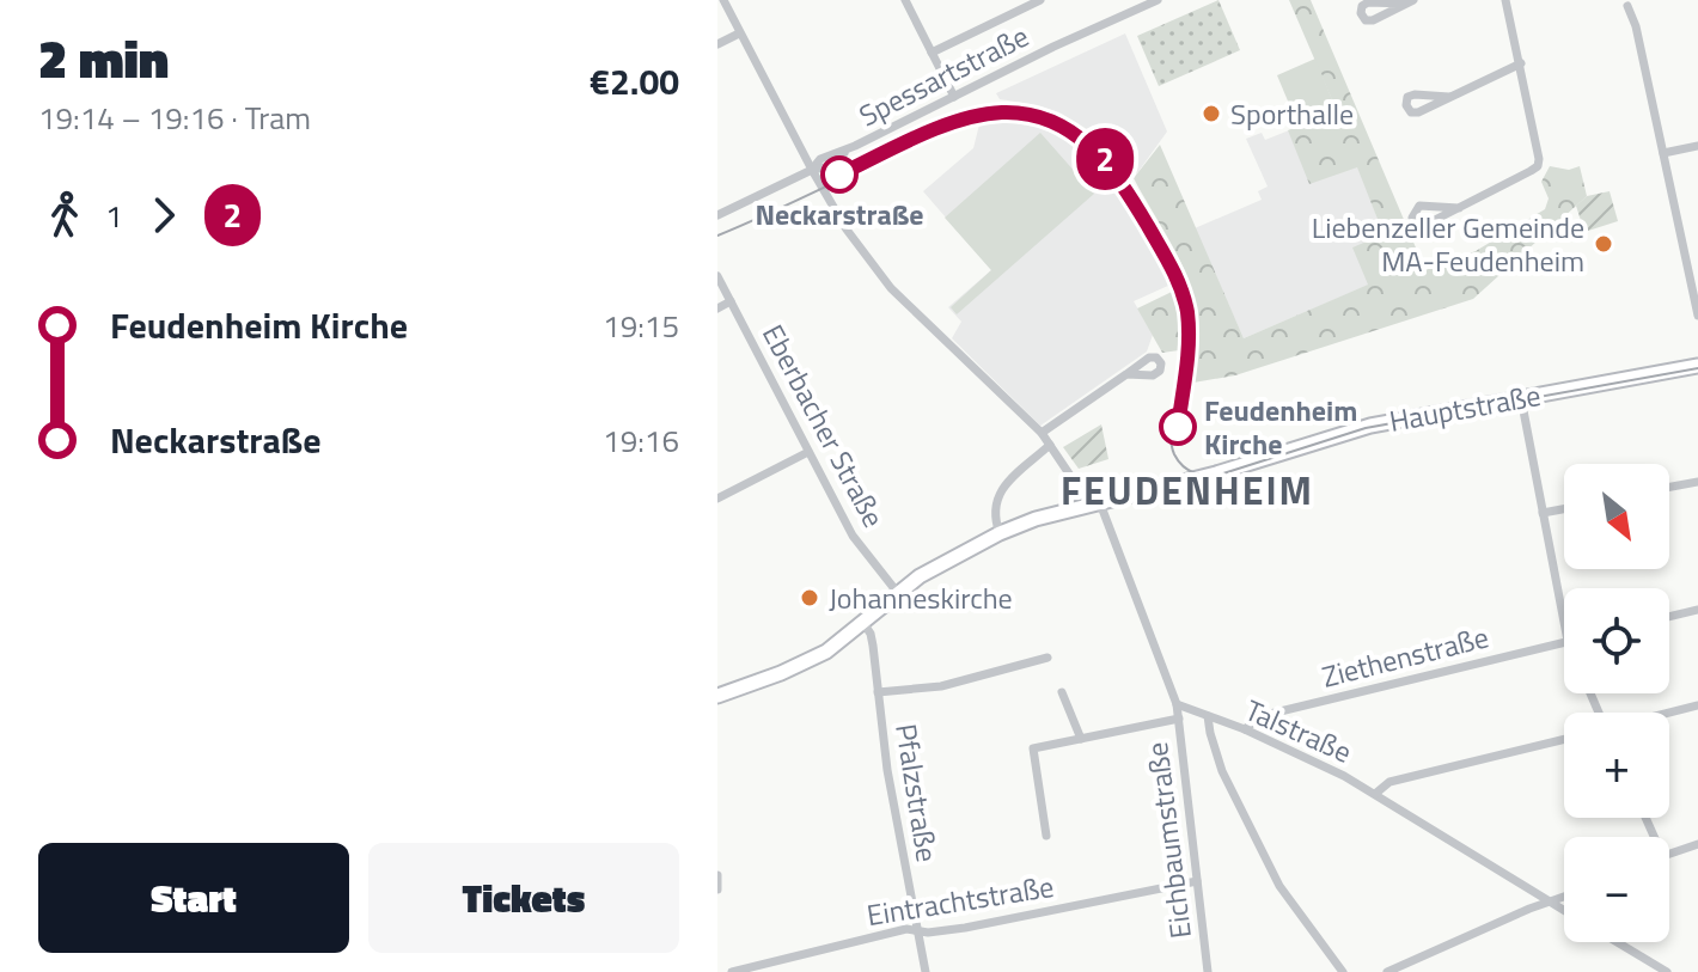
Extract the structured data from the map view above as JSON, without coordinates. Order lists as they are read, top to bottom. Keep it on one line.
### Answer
{"streets":{"street":["Spessartstraße","Hauptstraße","Eberbacher Straße","Ziethenstraße","Talstraße","Pfalzstraße","Eichbaumstraße","Eintrachtstraße"]},"crossings":[["Hauptstraße","Eberbacher Straße"],["Hauptstraße","Pfalzstraße"],["Ziethenstraße","Talstraße"],["Talstraße","Eichbaumstraße"],["Pfalzstraße","Eintrachtstraße"],["Eichbaumstraße","Eintrachtstraße"]],"districts":["FEUDENHEIM"],"places":["Sporthalle","Neckarstraße","Liebenzeller Gemeinde MA-Feudenheim","Feudenheim Kirche","Johanneskirche"],"lines":["tram line 2"],"north":"bottom right","page":{"heading":["2 min","19:14 – 19:16 · Tram","€2.00"],"on_map":"2","legs":["1","2"],"list":[{"name":"Feudenheim Kirche","value":"19:15"},{"name":"Neckarstraße","value":"19:16"}],"map_buttons":["+","−"],"buttons":["Start","Tickets"]}}
